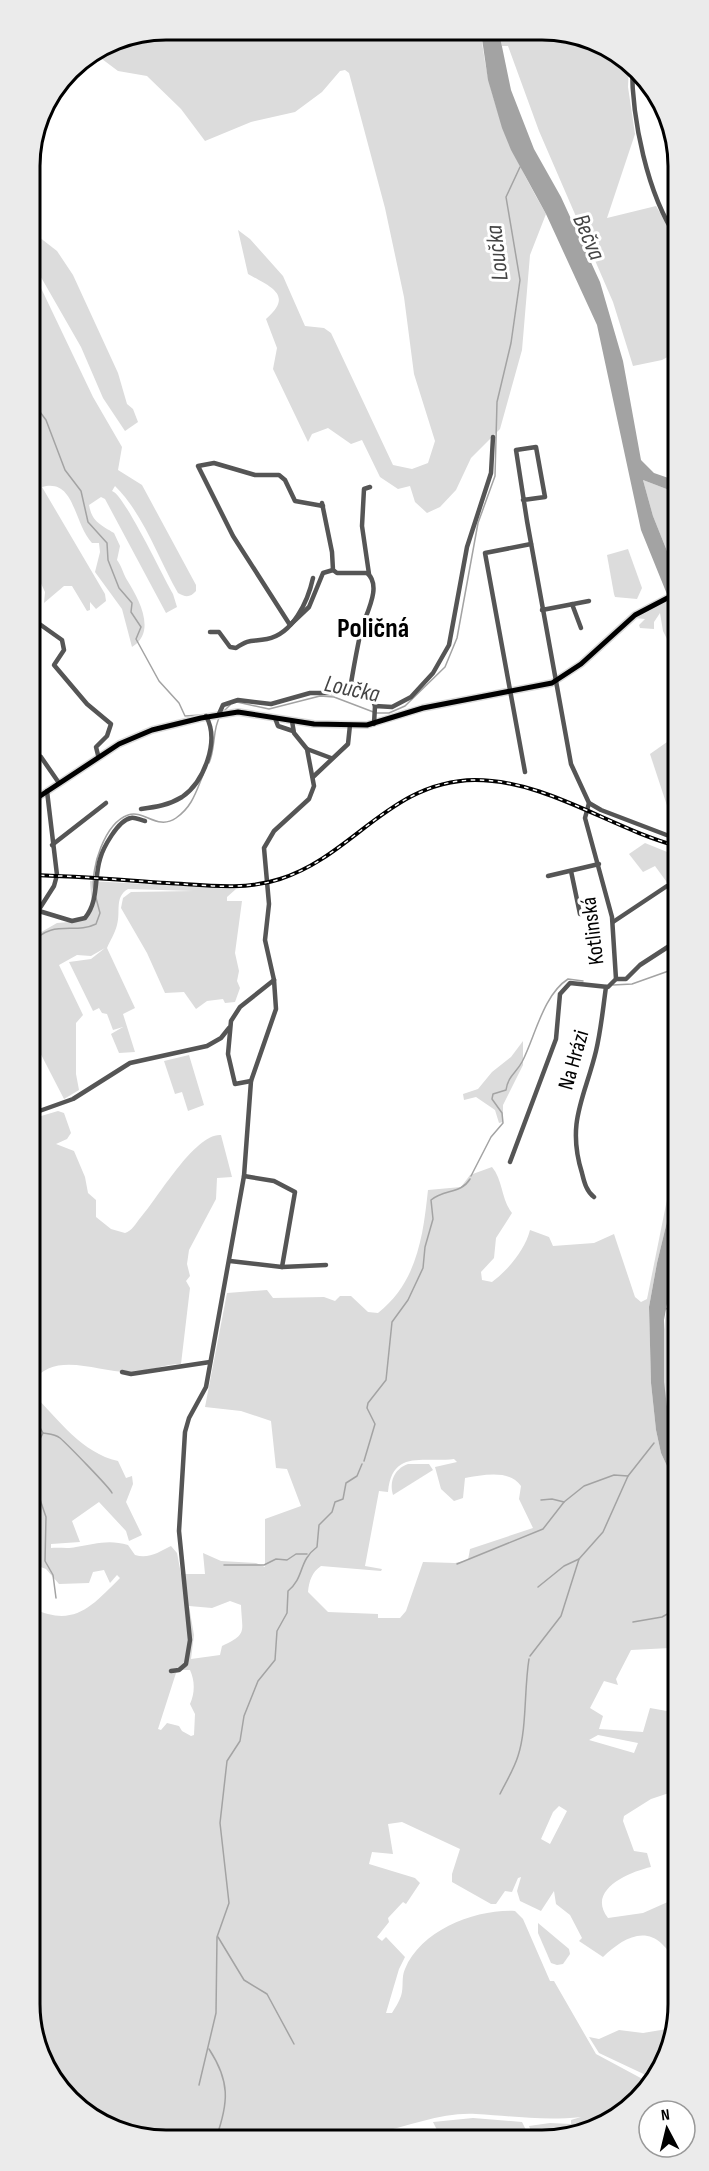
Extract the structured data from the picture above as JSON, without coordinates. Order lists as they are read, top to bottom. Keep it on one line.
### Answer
{"streets":{"street":["Kotlinská","Na Hrázi"]},"crossings":[["Kotlinská","Na Hrázi"]],"districts":["Poličná"],"water":["Bečva","Loučka"],"north":"top"}
